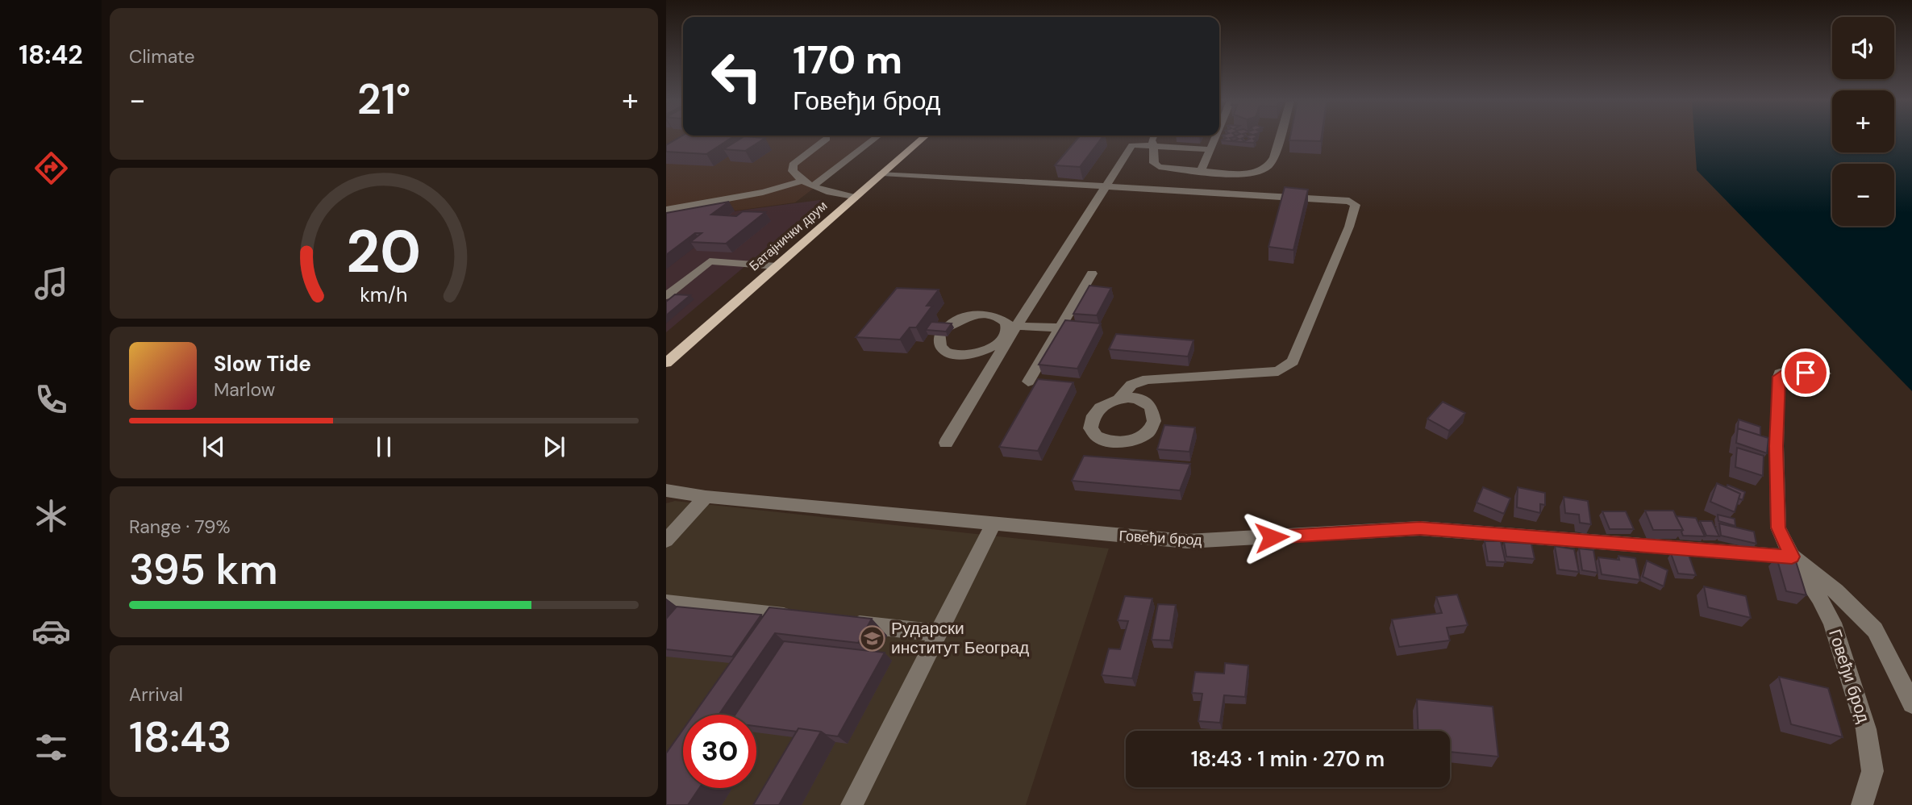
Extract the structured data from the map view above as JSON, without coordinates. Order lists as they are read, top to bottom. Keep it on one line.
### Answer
{"streets":{"main road":["Батајнички друм"],"street":["Говеђи брод"]},"places":{"school or university":["Рударски институт Београд"]},"page":{"tabs":"18:42","tile":["Climate",["Range · 79%","395 km"],["Arrival","18:43"]],"map_buttons":["+","−"],"turn":["170 m","Говеђи брод"],"heat":["−","21°","+"],"song":["Slow Tide","Marlow"],"limit":"30","trip":"18:43 · 1 min · 270 m","gauge":["20","km/h"]}}
